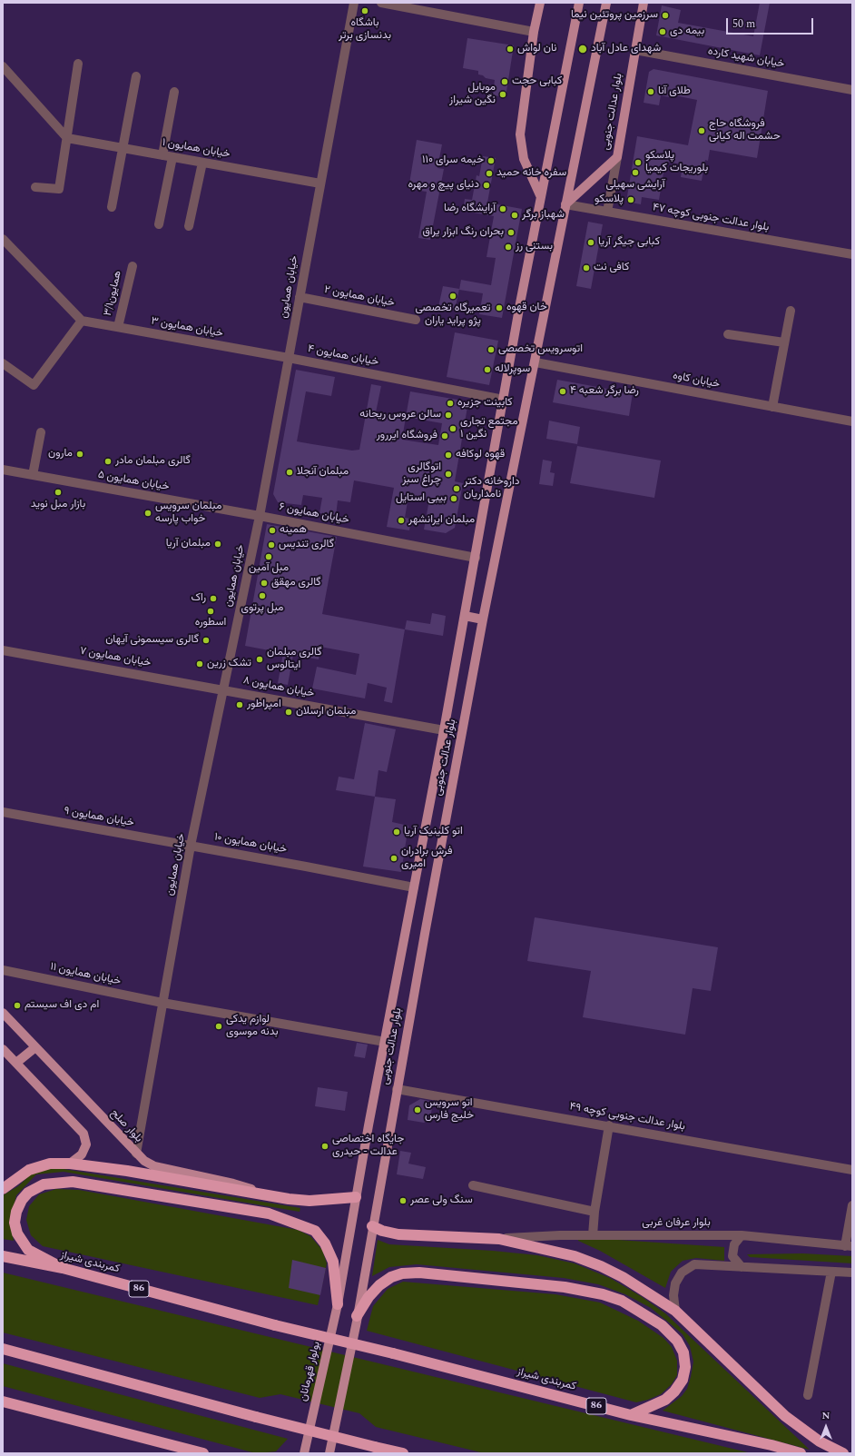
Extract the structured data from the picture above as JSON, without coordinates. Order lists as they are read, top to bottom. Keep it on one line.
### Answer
{"streets":{"highway":["کمربندی شیراز","86"],"main road":["بلوار عدالت جنوبی","بلوار صلح","بولوار قهرمانان"],"street":["خیابان شهید کارده","خیابان همایون ۱","بلوار عدالت جنوبی کوچه ۴۷","خیابان همایون","همایون۳/۱","خیابان همایون ۲","خیابان همایون ۳","خیابان همایون ۴","خیابان کاوه","خیابان همایون ۵","خیابان همایون ۶","خیابان همایون ۷","خیابان همایون ۸","خیابان همایون ۹","خیابان همایون ۱۰","خیابان همایون ۱۱","بلوار عدالت جنوبی کوچه ۴۹","بلوار عرفان غربی"]},"crossings":[["خیابان شهید کارده","بلوار عدالت جنوبی"],["بلوار عدالت جنوبی","بلوار عدالت جنوبی کوچه ۴۷"],["بلوار عدالت جنوبی","خیابان همایون ۴"],["بلوار عدالت جنوبی","خیابان کاوه"],["بلوار عدالت جنوبی","خیابان همایون ۶"],["بلوار عدالت جنوبی","خیابان همایون ۸"],["بلوار عدالت جنوبی","خیابان همایون ۱۰"],["بلوار عدالت جنوبی","خیابان همایون ۱۱"],["بلوار عدالت جنوبی","بلوار عدالت جنوبی کوچه ۴۹"],["بلوار عدالت جنوبی","بولوار قهرمانان"],["خیابان همایون ۱","خیابان همایون"],["خیابان همایون","خیابان همایون ۲"],["خیابان همایون","خیابان همایون ۳"],["خیابان همایون","خیابان همایون ۴"],["خیابان همایون","خیابان همایون ۵"],["خیابان همایون","خیابان همایون ۶"],["خیابان همایون","خیابان همایون ۷"],["خیابان همایون","خیابان همایون ۸"],["خیابان همایون","خیابان همایون ۹"],["خیابان همایون","خیابان همایون ۱۰"],["خیابان همایون","خیابان همایون ۱۱"],["خیابان همایون","بلوار صلح"],["همایون۳/۱","خیابان همایون ۳"],["خیابان همایون ۳","خیابان همایون ۴"],["خیابان همایون ۵","خیابان همایون ۶"],["خیابان همایون ۷","خیابان همایون ۸"],["خیابان همایون ۹","خیابان همایون ۱۰"]],"places":["باشگاه بدنسازی برتر","سرزمین پروتئین نیما","بیمه دی","نان لواش","شهدای عادل آباد","کبابی حجت","طلای آنا","موبایل نگین شیراز","فروشگاه حاج حشمت اله کیانی","خیمه سرای ۱۱۰","پلاسکو بلوریجات کیمیا","آرایشی سهیلی","سفره خانه حمید","دنیای پیچ و مهره","پلاسکو","آرایشگاه رضا","شهباز برگر","بحران رنگ ابزار یراق","کبابی جیگر آریا","بستنی رز","کافی نت","تعمیرگاه تخصصی پژو پراید یاران","خان قهوه","اتوسرویس تخصصی","سوپرلاله","رضا برگر شعبه ۴","کابینت جزیره","سالن عروس ریحانه","مجتمع تجاری نگین ۱","فروشگاه ایررور","مارون","قهوه لوکافه","گالری مبلمان مادر","مبلمان آنجلا","اتوگالری چراغ سبز","داروخانه دکتر نامداریان","بازار مبل نوید","بیبی استایل","مبلمان سرویس خواب پارسه","مبلمان ایرانشهر","همینه","مبلمان آریا","گالری تندیس","مبل آمین","گالری مهقق","مبل پرتوی","راک","اسطوره","گالری سیسمونی آیهان","گالری مبلمان ایتالوس","تشک زرین","امپراطور","مبلمان ارسلان","اتو کلینیک آریا","فرش برادران امیری","ام دی اف سیستم","لوازم یدکی بدنه موسوی","اتو سرویس خلیج فارس","جایگاه اختصاصی عدالت - حیدری","سنگ ولی عصر"],"scale_bar":"50 m","north":"top"}
